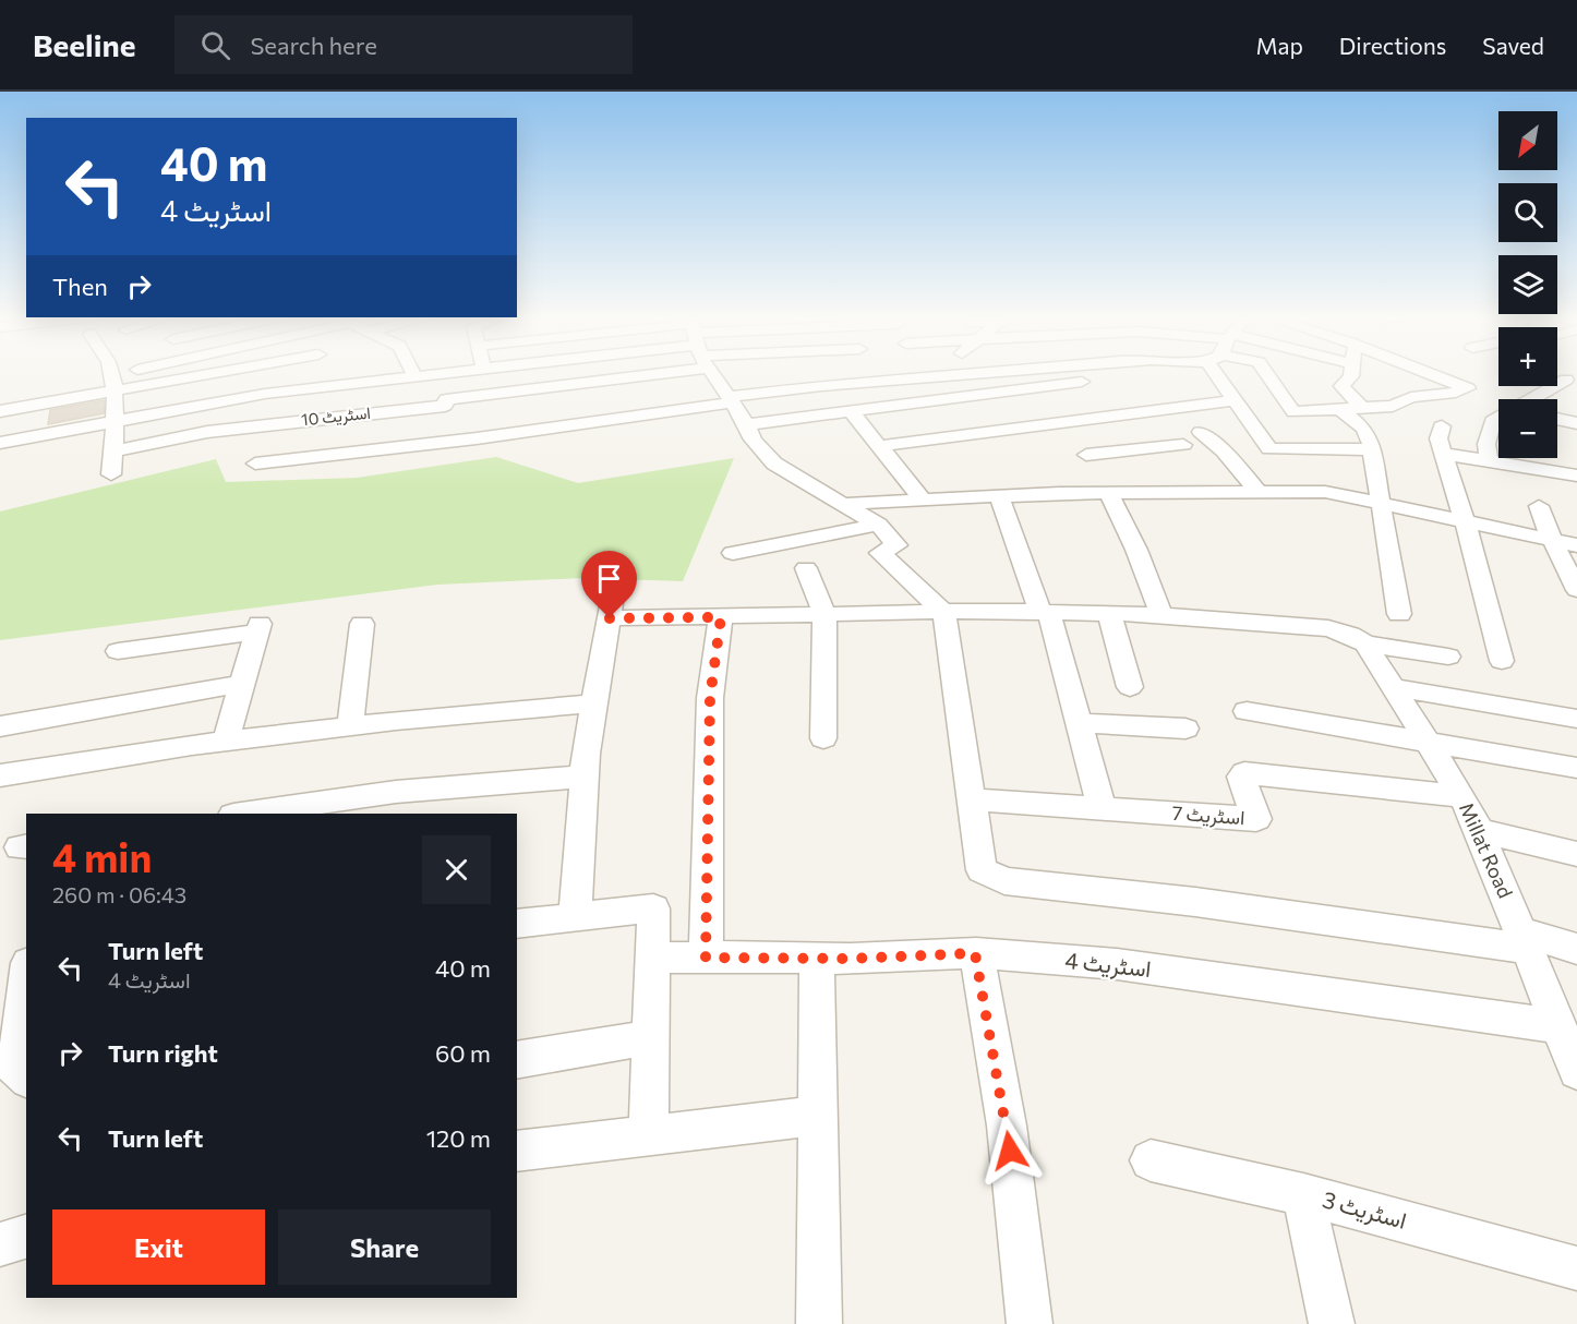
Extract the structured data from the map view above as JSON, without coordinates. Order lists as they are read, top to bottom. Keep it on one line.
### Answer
{"streets":{"street":["اسٹریٹ 10","اسٹریٹ 7","Millat Road","اسٹریٹ 4","اسٹریٹ 3"]},"crossings":[["اسٹریٹ 7","Millat Road"],["Millat Road","اسٹریٹ 4"]],"north":"bottom left","page":{"header":"Beeline","search":"Search here","nav":["Map","Directions","Saved"],"map_buttons":["+","−"],"turn":["40 m","اسٹریٹ 4"],"then":"Then","heading":["4 min","260 m · 06:43"],"list":[{"name":"Turn left","note":"اسٹریٹ 4","value":"40 m"},{"name":"Turn right","value":"60 m"},{"name":"Turn left","value":"120 m"}],"buttons":["Exit","Share"]}}
